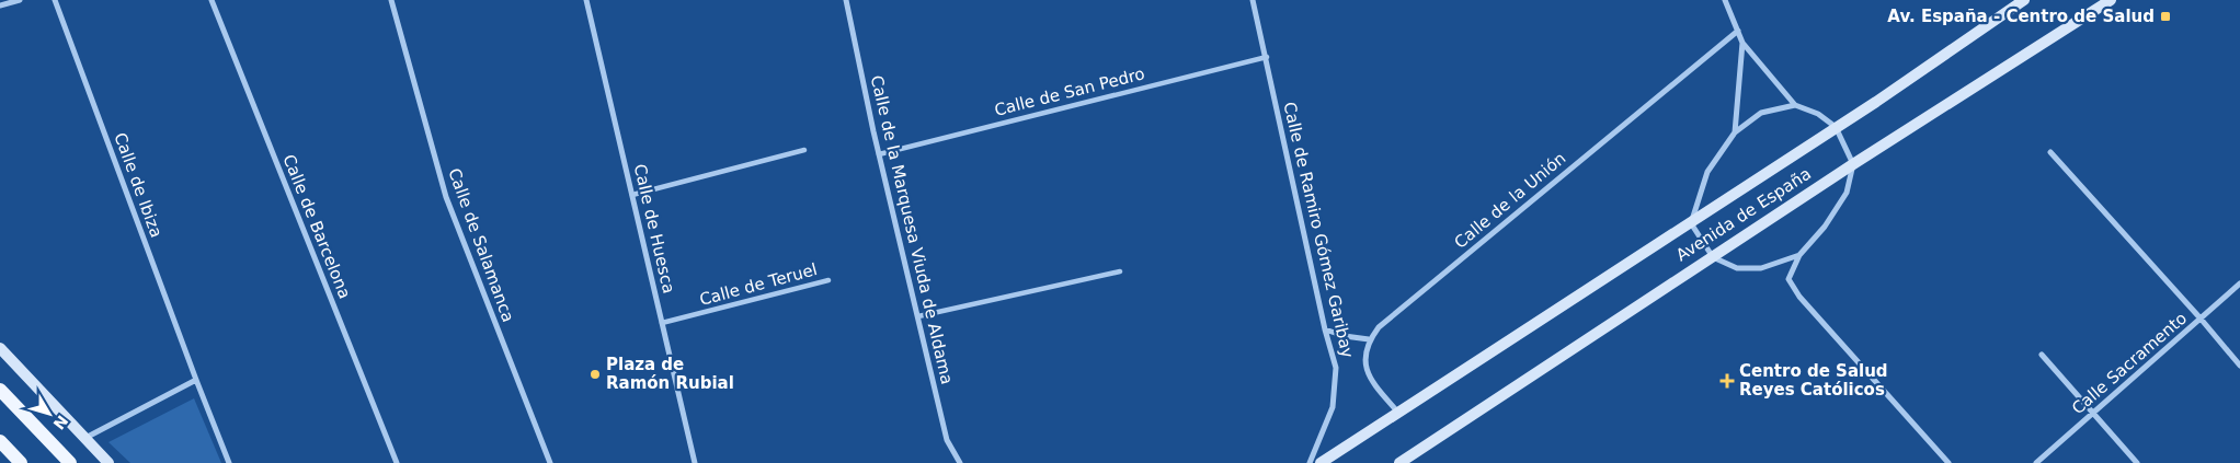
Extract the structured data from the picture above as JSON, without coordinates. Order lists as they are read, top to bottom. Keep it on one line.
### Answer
{"streets":{"main road":["Avenida de España"],"street":["Calle de San Pedro","Calle de Ibiza","Calle de la Unión","Calle de Barcelona","Calle de Huesca","Calle de la Marquesa Viuda de Aldama","Calle de Ramiro Gómez Garibay","Calle de Salamanca","Calle de Teruel","Calle Sacramento"]},"crossings":[["Calle de San Pedro","Calle de la Marquesa Viuda de Aldama"],["Calle de San Pedro","Calle de Ramiro Gómez Garibay"],["Calle de Huesca","Calle de Teruel"]],"places":{"transit":["Av. España - Centro de Salud"],"other":["Plaza de Ramón Rubial"],"health":["Centro de Salud Reyes Católicos"]},"north":"bottom right"}
